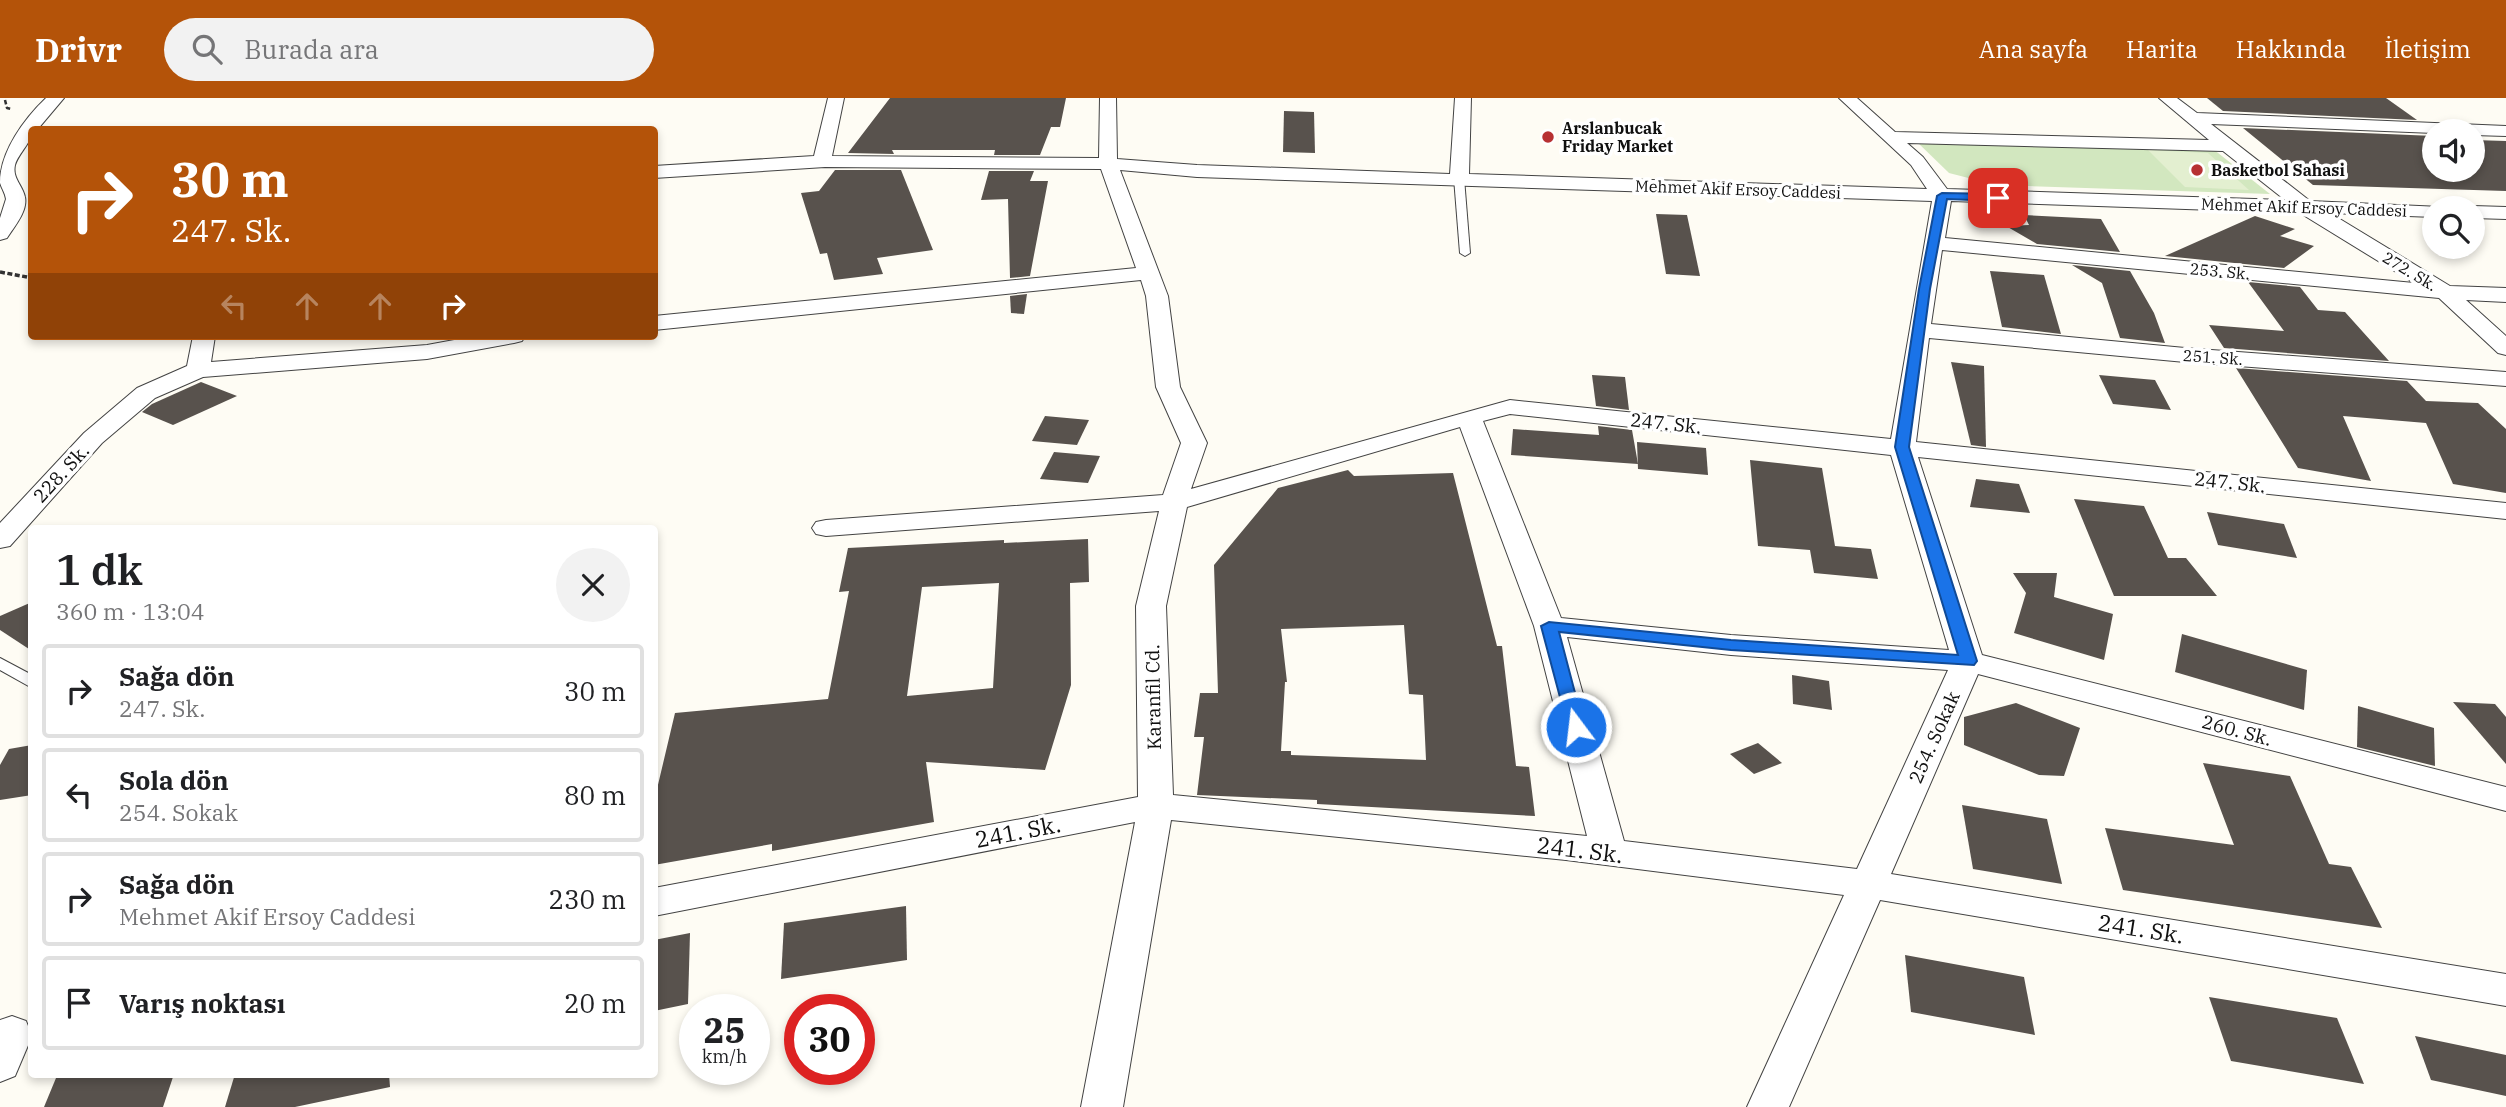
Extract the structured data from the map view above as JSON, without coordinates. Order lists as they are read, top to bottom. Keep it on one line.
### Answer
{"streets":{"street":["Mehmet Akif Ersoy Caddesi","253. Sk.","272. Sk.","251. Sk.","247. Sk.","228. Sk.","Karanfil Cd.","260. Sk.","254. Sokak","241. Sk."]},"crossings":[["Mehmet Akif Ersoy Caddesi","272. Sk."],["Mehmet Akif Ersoy Caddesi","Karanfil Cd."],["253. Sk.","272. Sk."],["247. Sk.","Karanfil Cd."],["Karanfil Cd.","241. Sk."],["260. Sk.","254. Sokak"],["254. Sokak","241. Sk."]],"places":["Arslanbucak Friday Market","Basketbol Sahasi"],"page":{"header":"Drivr","search":"Burada ara","nav":["Ana sayfa","Harita","Hakkında","İletişim"],"turn":["30 m","247. Sk."],"heading":["1 dk","360 m · 13:04"],"list":[{"name":"Sağa dön","note":"247. Sk.","value":"30 m"},{"name":"Sola dön","note":"254. Sokak","value":"80 m"},{"name":"Sağa dön","note":"Mehmet Akif Ersoy Caddesi","value":"230 m"},{"name":"Varış noktası","value":"20 m"}],"speed":"25 km/h","limit":"30"}}
